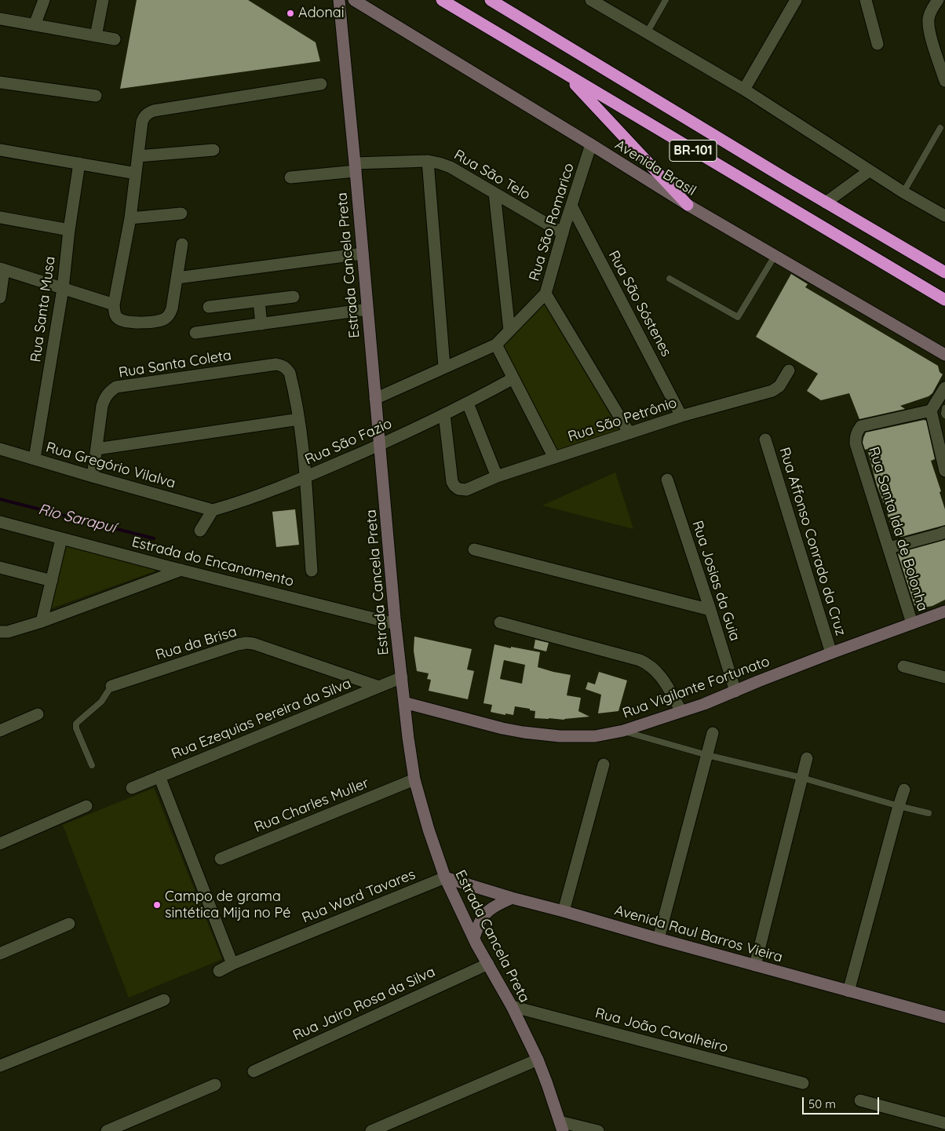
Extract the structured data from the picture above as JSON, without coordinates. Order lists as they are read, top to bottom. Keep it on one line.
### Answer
{"streets":{"highway":["BR-101"],"street":["Avenida Brasil","Rua São Telo","Rua São Romarico","Estrada Cancela Preta","Rua São Sóstenes","Rua Santa Musa","Rua Santa Coleta","Rua São Petrônio","Rua São Fazio","Rua Gregório Vilalva","Rua Santa Ida de Bolonha","Rua Affonso Conrado da Cruz","Estrada do Encanamento","Rua Josias da Guia","Rua da Brisa","Rua Vigilante Fortunato","Rua Ezequias Pereira da Silva","Rua Charles Muller","Rua Ward Tavares","Avenida Raul Barros Vieira","Rua Jairo Rosa da Silva","Rua João Cavalheiro"]},"crossings":[["Avenida Brasil","Rua São Romarico"],["Rua São Telo","Rua São Romarico"],["Rua São Telo","Estrada Cancela Preta"],["Rua São Romarico","Estrada Cancela Preta"],["Rua São Romarico","Rua São Sóstenes"],["Estrada Cancela Preta","Rua São Fazio"],["Estrada Cancela Preta","Estrada do Encanamento"],["Estrada Cancela Preta","Rua Vigilante Fortunato"],["Estrada Cancela Preta","Rua Ezequias Pereira da Silva"],["Estrada Cancela Preta","Rua Charles Muller"],["Estrada Cancela Preta","Rua Ward Tavares"],["Estrada Cancela Preta","Avenida Raul Barros Vieira"],["Estrada Cancela Preta","Rua Jairo Rosa da Silva"],["Estrada Cancela Preta","Rua João Cavalheiro"],["Rua São Sóstenes","Rua São Petrônio"],["Rua Santa Musa","Rua Gregório Vilalva"],["Rua Santa Coleta","Rua Gregório Vilalva"],["Rua São Petrônio","Rua São Fazio"],["Rua São Fazio","Rua Gregório Vilalva"],["Rua Santa Ida de Bolonha","Rua Vigilante Fortunato"],["Rua Affonso Conrado da Cruz","Rua Vigilante Fortunato"],["Rua Josias da Guia","Rua Vigilante Fortunato"],["Rua da Brisa","Rua Ezequias Pereira da Silva"],["Rua Ward Tavares","Avenida Raul Barros Vieira"]],"water":["Rio Sarapuí"],"places":["Adonai","Campo de grama sintética Mija no Pé"],"scale_bar":"50 m"}
